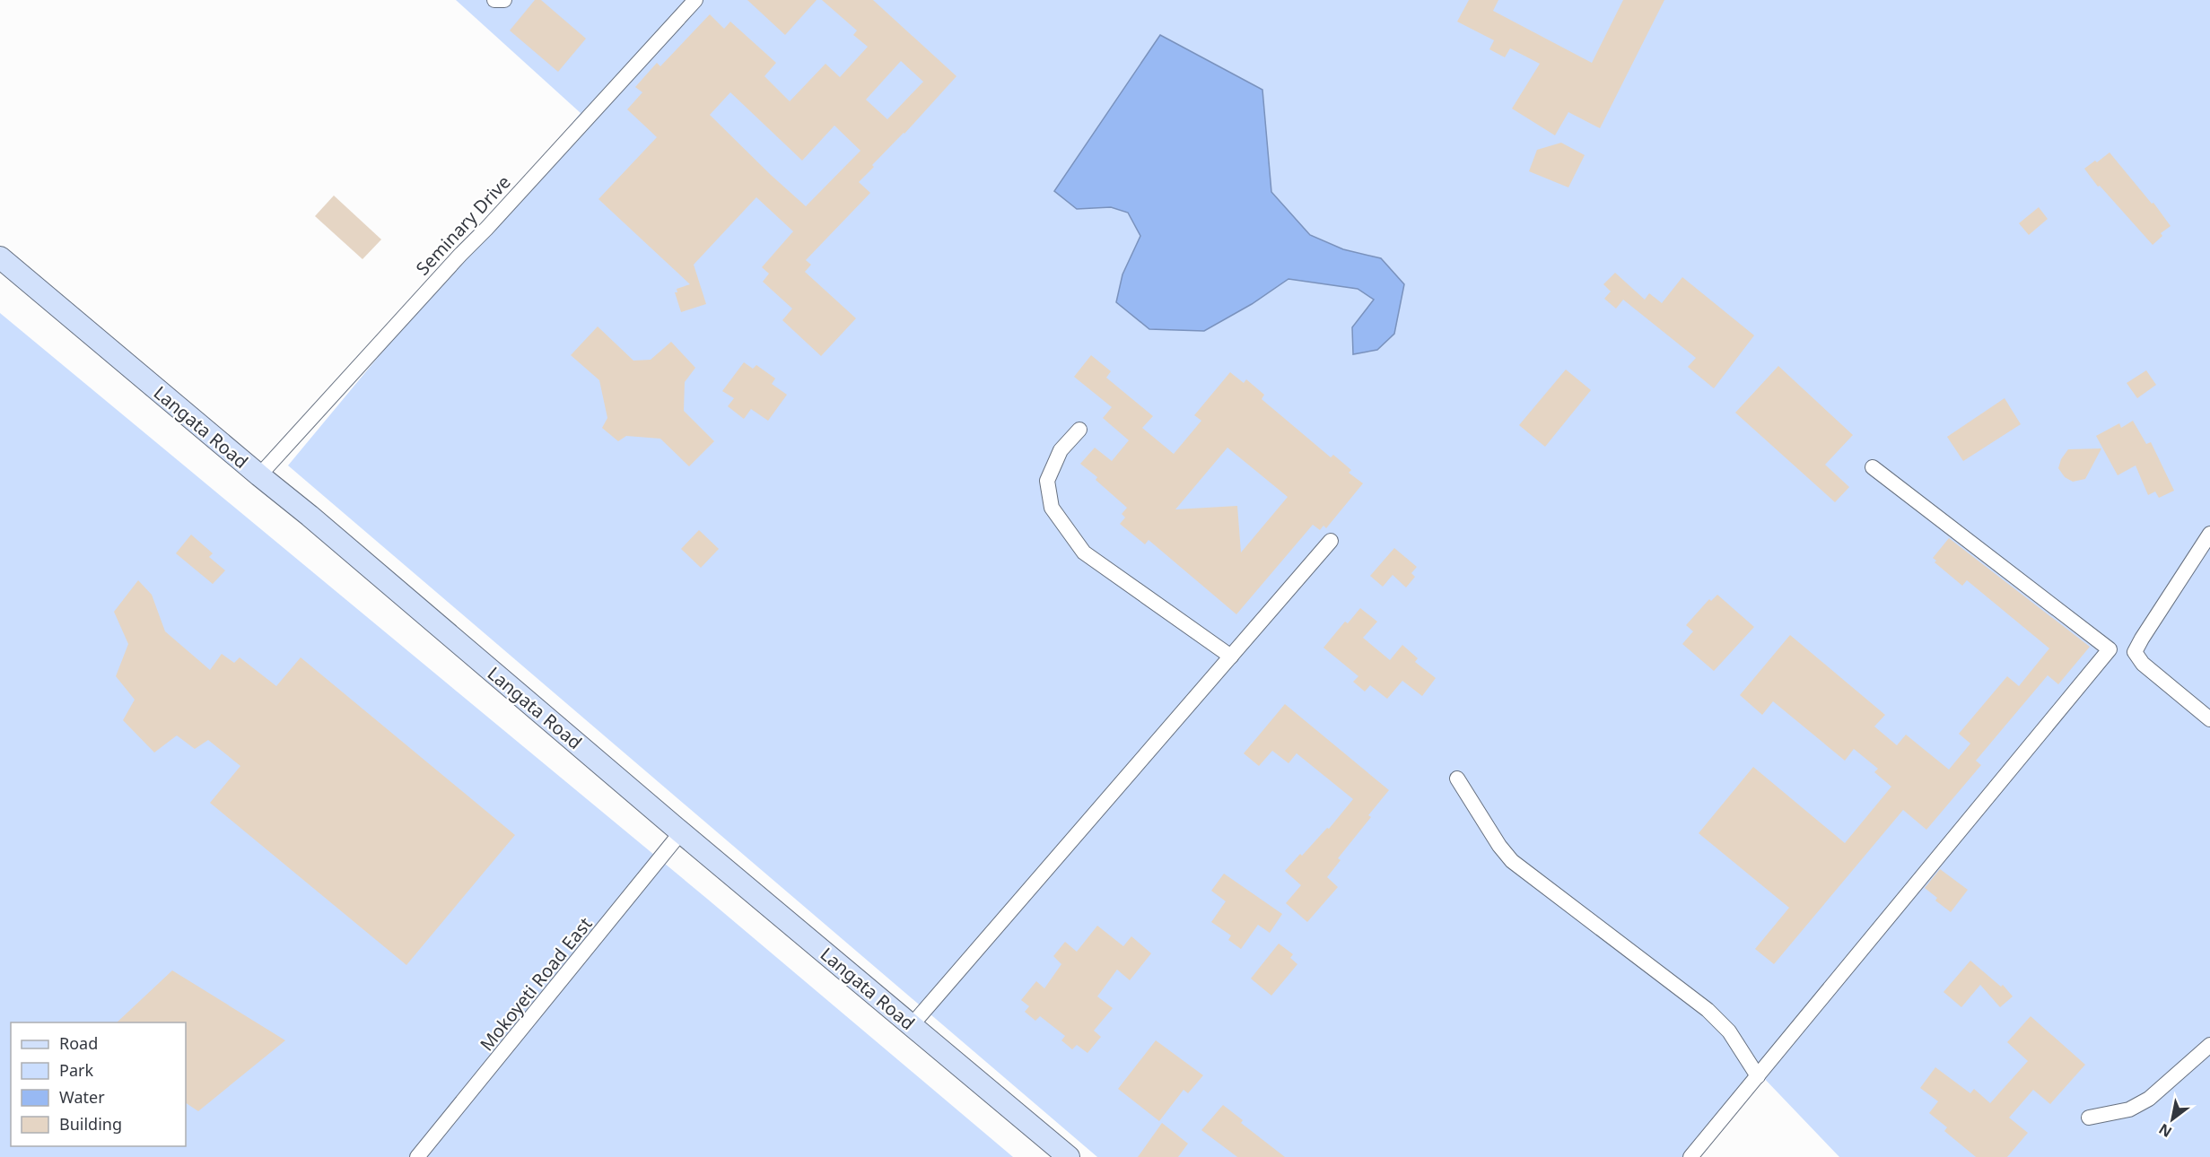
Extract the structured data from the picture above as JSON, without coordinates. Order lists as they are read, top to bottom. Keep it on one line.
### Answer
{"streets":{"main road":["Langata Road"],"street":["Seminary Drive","Mokoyeti Road East"]},"crossings":[["Seminary Drive","Langata Road"],["Langata Road","Mokoyeti Road East"]],"legend":["Road","Park","Water","Building"],"north":"bottom left"}
